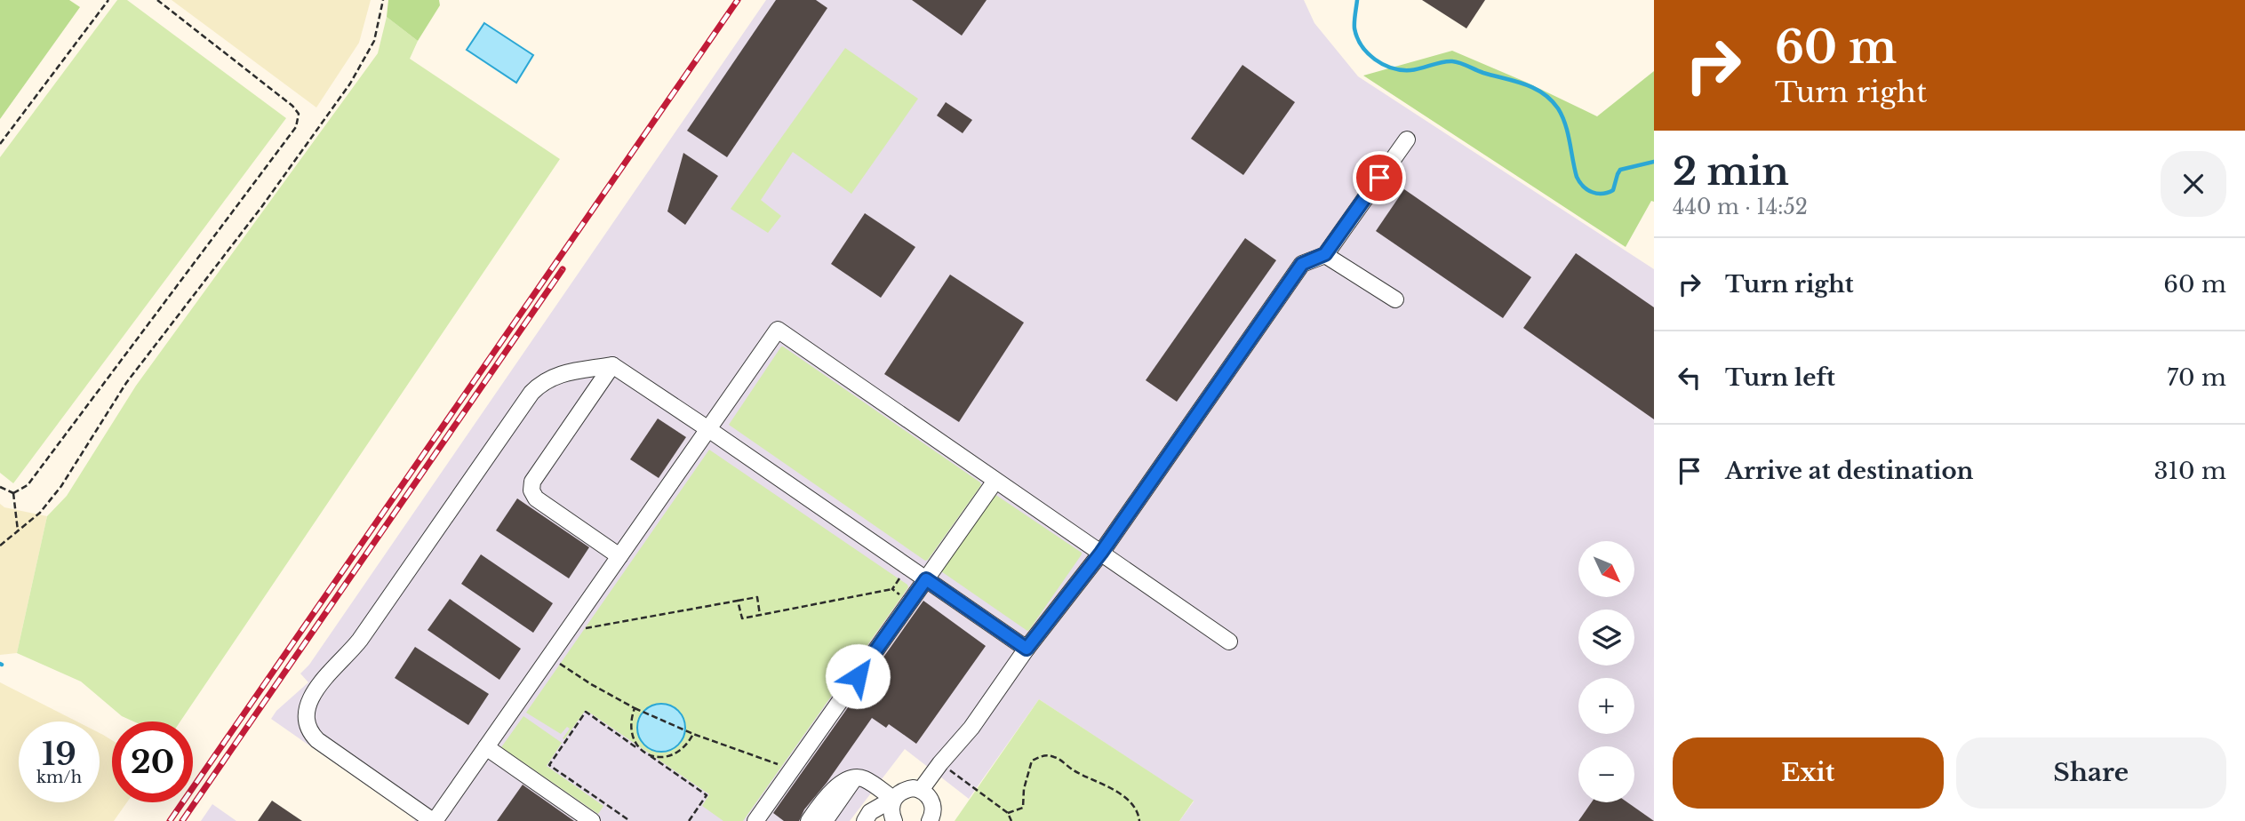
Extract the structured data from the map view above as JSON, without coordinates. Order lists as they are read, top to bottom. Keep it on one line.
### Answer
{"north":"bottom right","page":{"turn":["60 m","Turn right"],"heading":["2 min","440 m · 14:52"],"list":[{"name":"Turn right","value":"60 m"},{"name":"Turn left","value":"70 m"},{"name":"Arrive at destination","value":"310 m"}],"map_buttons":["+","−"],"speed":"19 km/h","limit":"20","buttons":["Exit","Share"]}}
